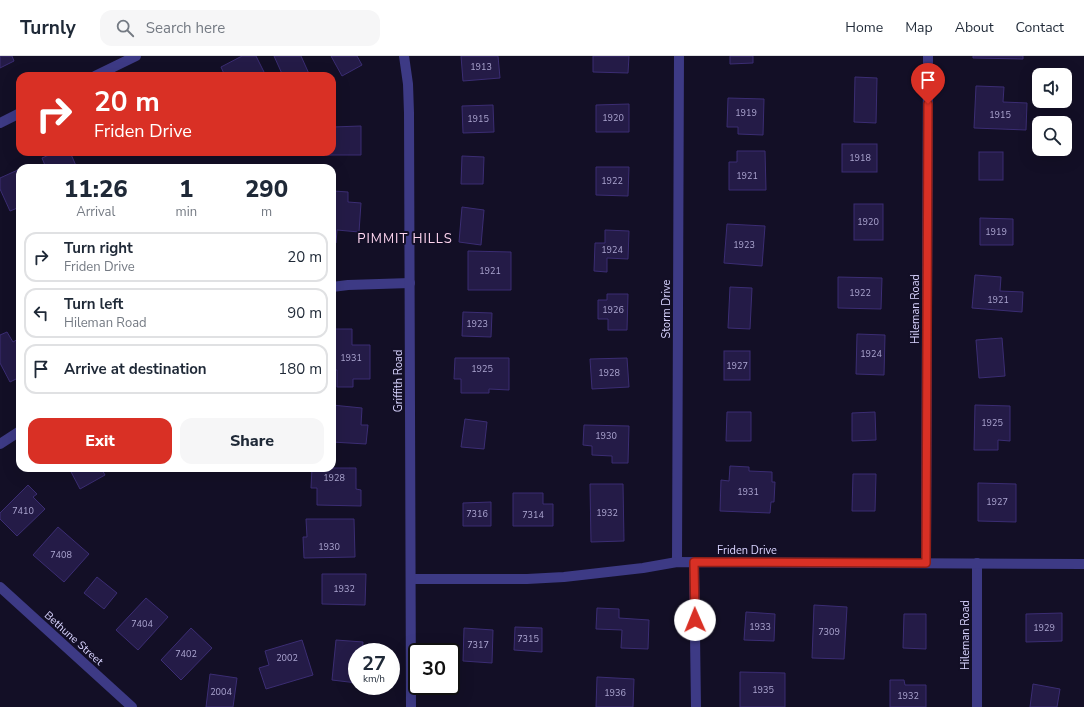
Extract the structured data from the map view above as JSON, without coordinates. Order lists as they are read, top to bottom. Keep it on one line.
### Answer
{"streets":{"street":["Storm Drive","Hileman Road","Griffith Road","Friden Drive","Bethune Street"]},"crossings":[["Storm Drive","Friden Drive"],["Hileman Road","Friden Drive"],["Griffith Road","Friden Drive"]],"districts":["PIMMIT HILLS"],"house_numbers":["1913","1919","1915","1920","1915","1918","1921","1922","1920","1919","1923","1924","1921","1922","1921","1926","1923","1924","1931","1927","1925","1928","1925","1930","1928","1931","1927","7410","1932","7316","7314","1930","7408","1932","7404","1933","1929","7309","7315","7317","7402","2002","1935","2004","1936","1932"],"page":{"header":"Turnly","search":"Search here","nav":["Home","Map","About","Contact"],"turn":["20 m","Friden Drive"],"eta":["11:26","Arrival","1","min","290","m"],"list":[{"name":"Turn right","note":"Friden Drive","value":"20 m"},{"name":"Turn left","note":"Hileman Road","value":"90 m"},{"name":"Arrive at destination","value":"180 m"}],"buttons":["Exit","Share"],"speed":"27 km/h","limit":"30"}}
